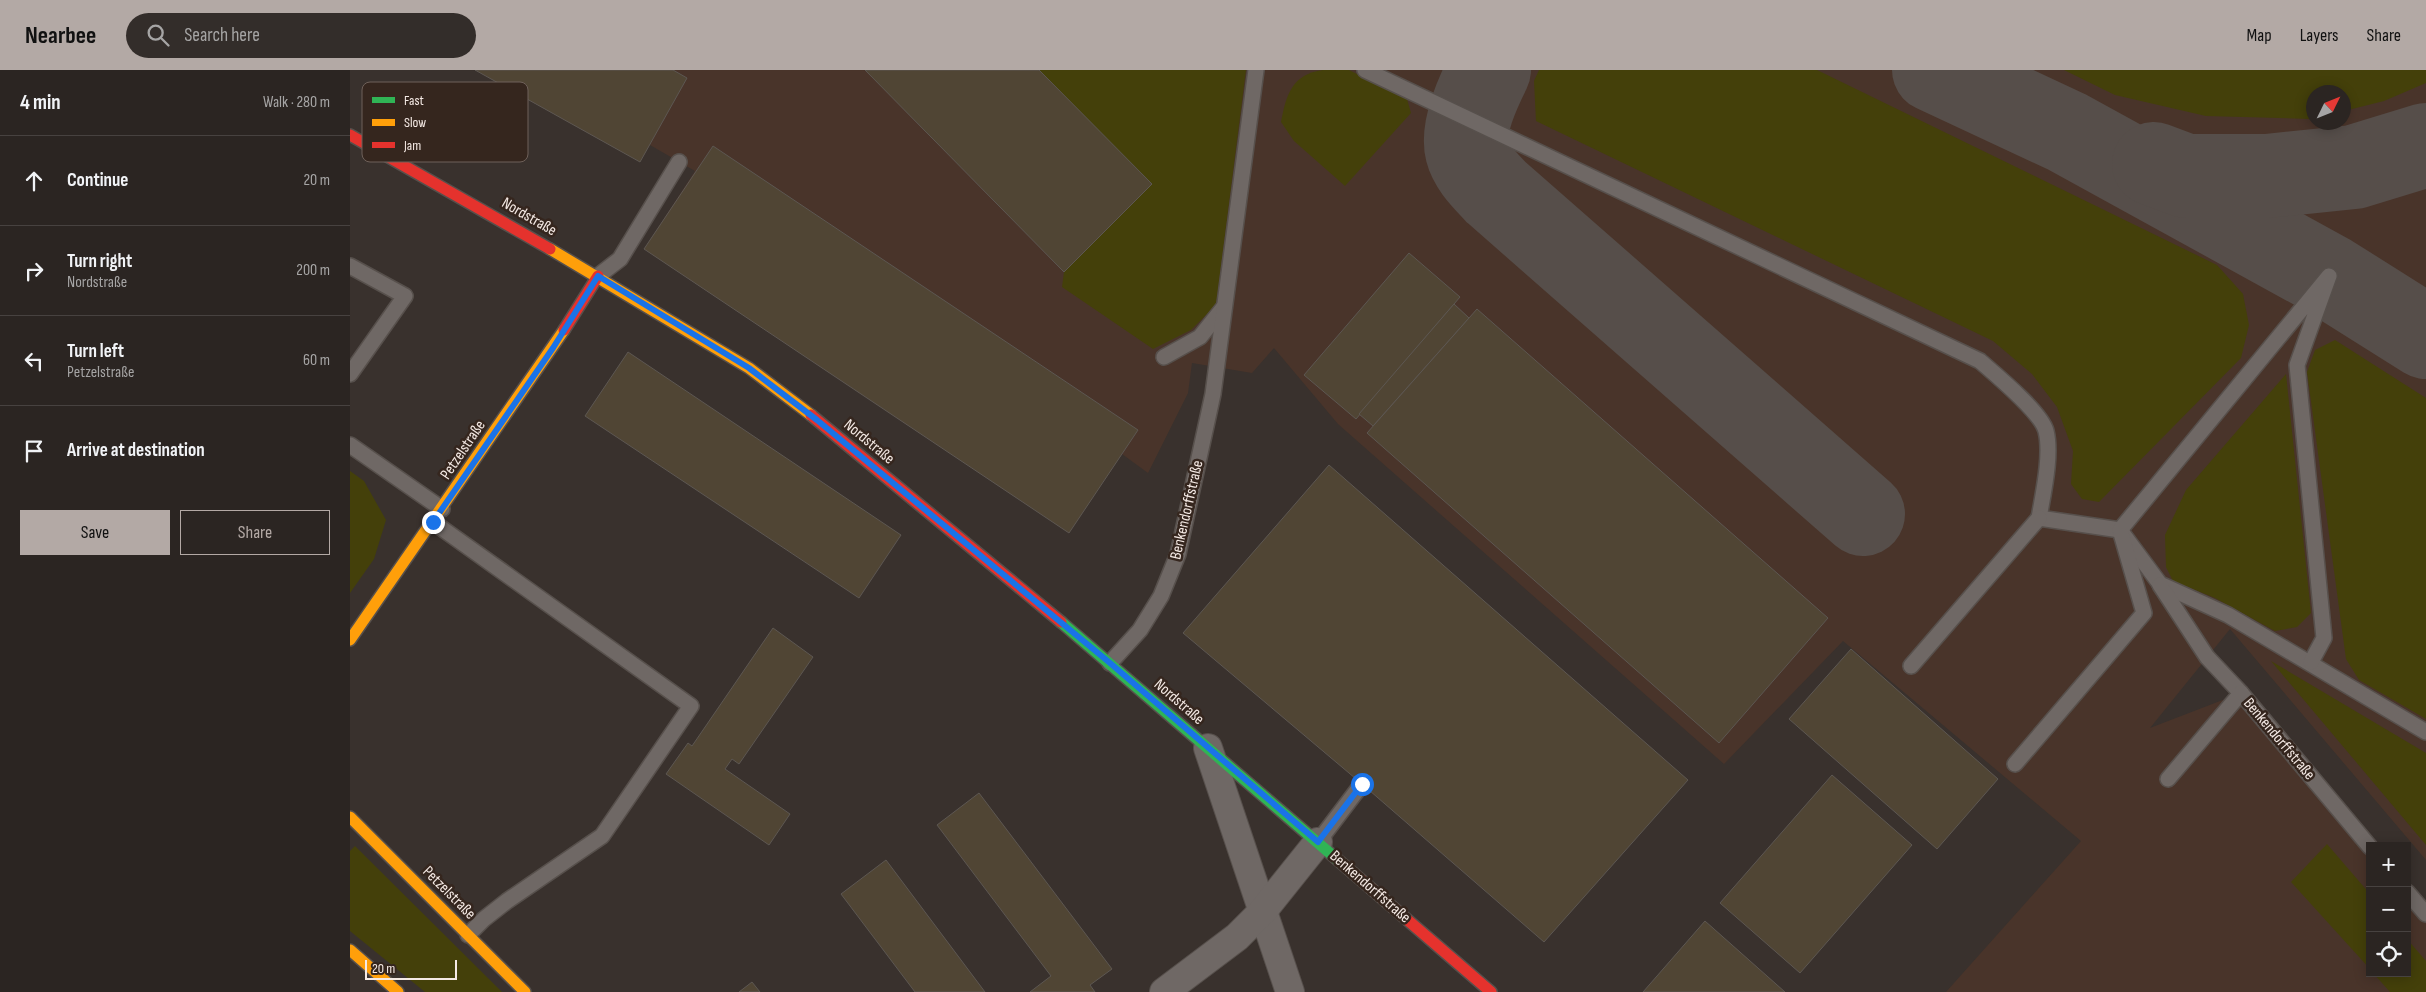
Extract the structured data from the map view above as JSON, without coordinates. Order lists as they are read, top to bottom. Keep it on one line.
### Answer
{"streets":{"street":["Nordstraße","Petzelstraße","Benkendorffstraße"]},"crossings":[["Nordstraße","Petzelstraße"],["Nordstraße","Benkendorffstraße"]],"legend":["Fast","Slow","Jam"],"scale_bar":"20 m","north":"top right","page":{"header":"Nearbee","search":"Search here","nav":["Map","Layers","Share"],"heading":["4 min","Walk · 280 m"],"list":[["Continue","20 m"],["Turn right","Nordstraße","200 m"],["Turn left","Petzelstraße","60 m"],"Arrive at destination"],"buttons":["Save","Share"],"map_buttons":["+","−"],"scale":"20 m"}}
